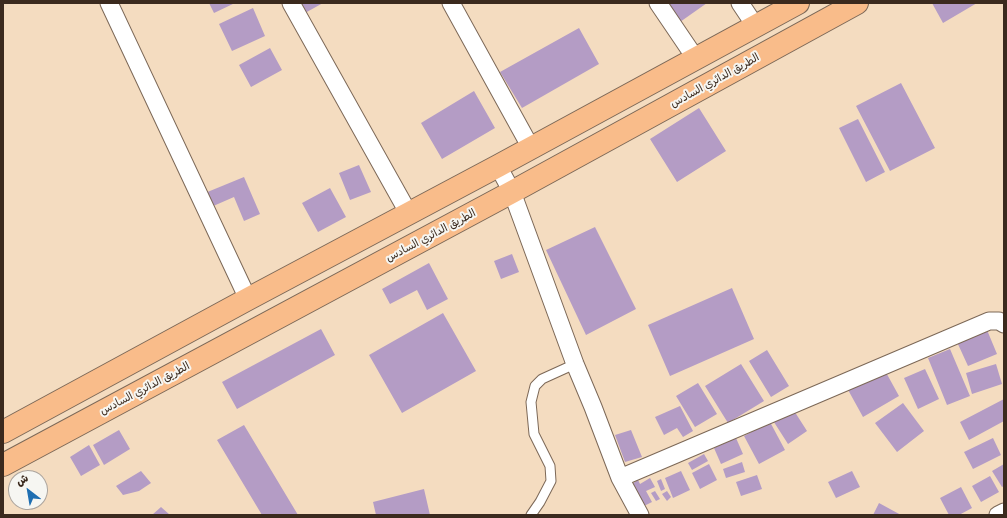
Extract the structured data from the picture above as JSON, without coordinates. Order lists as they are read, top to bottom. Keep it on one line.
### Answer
{"streets":{"highway":["الطريق الدائري السادس"]},"north":"top left"}
